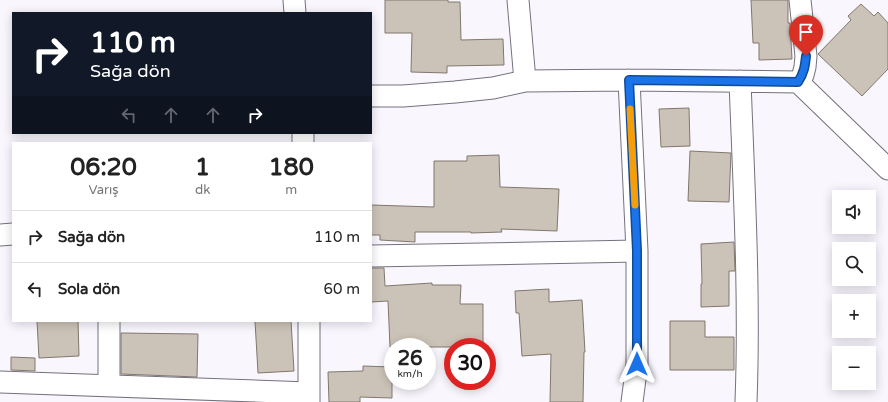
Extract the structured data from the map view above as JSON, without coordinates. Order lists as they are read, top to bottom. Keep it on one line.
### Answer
{"page":{"turn":["110 m","Sağa dön"],"eta":["06:20","Varış","1","dk","180","m"],"map_buttons":["+","−"],"list":[{"name":"Sağa dön","value":"110 m"},{"name":"Sola dön","value":"60 m"}],"speed":"26 km/h","limit":"30"}}
